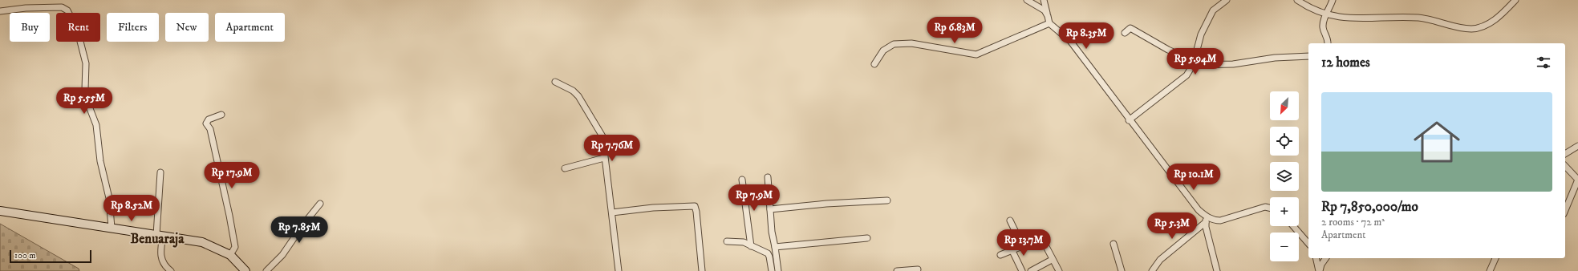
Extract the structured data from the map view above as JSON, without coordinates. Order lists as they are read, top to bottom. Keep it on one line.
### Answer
{"districts":["Benuaraja"],"scale_bar":"100 m","north":"bottom left","page":{"chip":["Buy","Rent","Filters","New","Apartment"],"price":["Rp 6.83M","Rp 8.35M","Rp 5.94M","Rp 5.55M","Rp 7.76M","Rp 17.9M","Rp 10.1M","Rp 7.9M","Rp 8.52M","Rp 5.3M","Rp 7.85M","Rp 13.7M"],"heading":"12 homes","list":[{"name":"Rp 7,850,000/mo","note":"2 rooms · 72 m² · Apartment"}],"map_buttons":["+","−"],"scale":"100 m"}}
